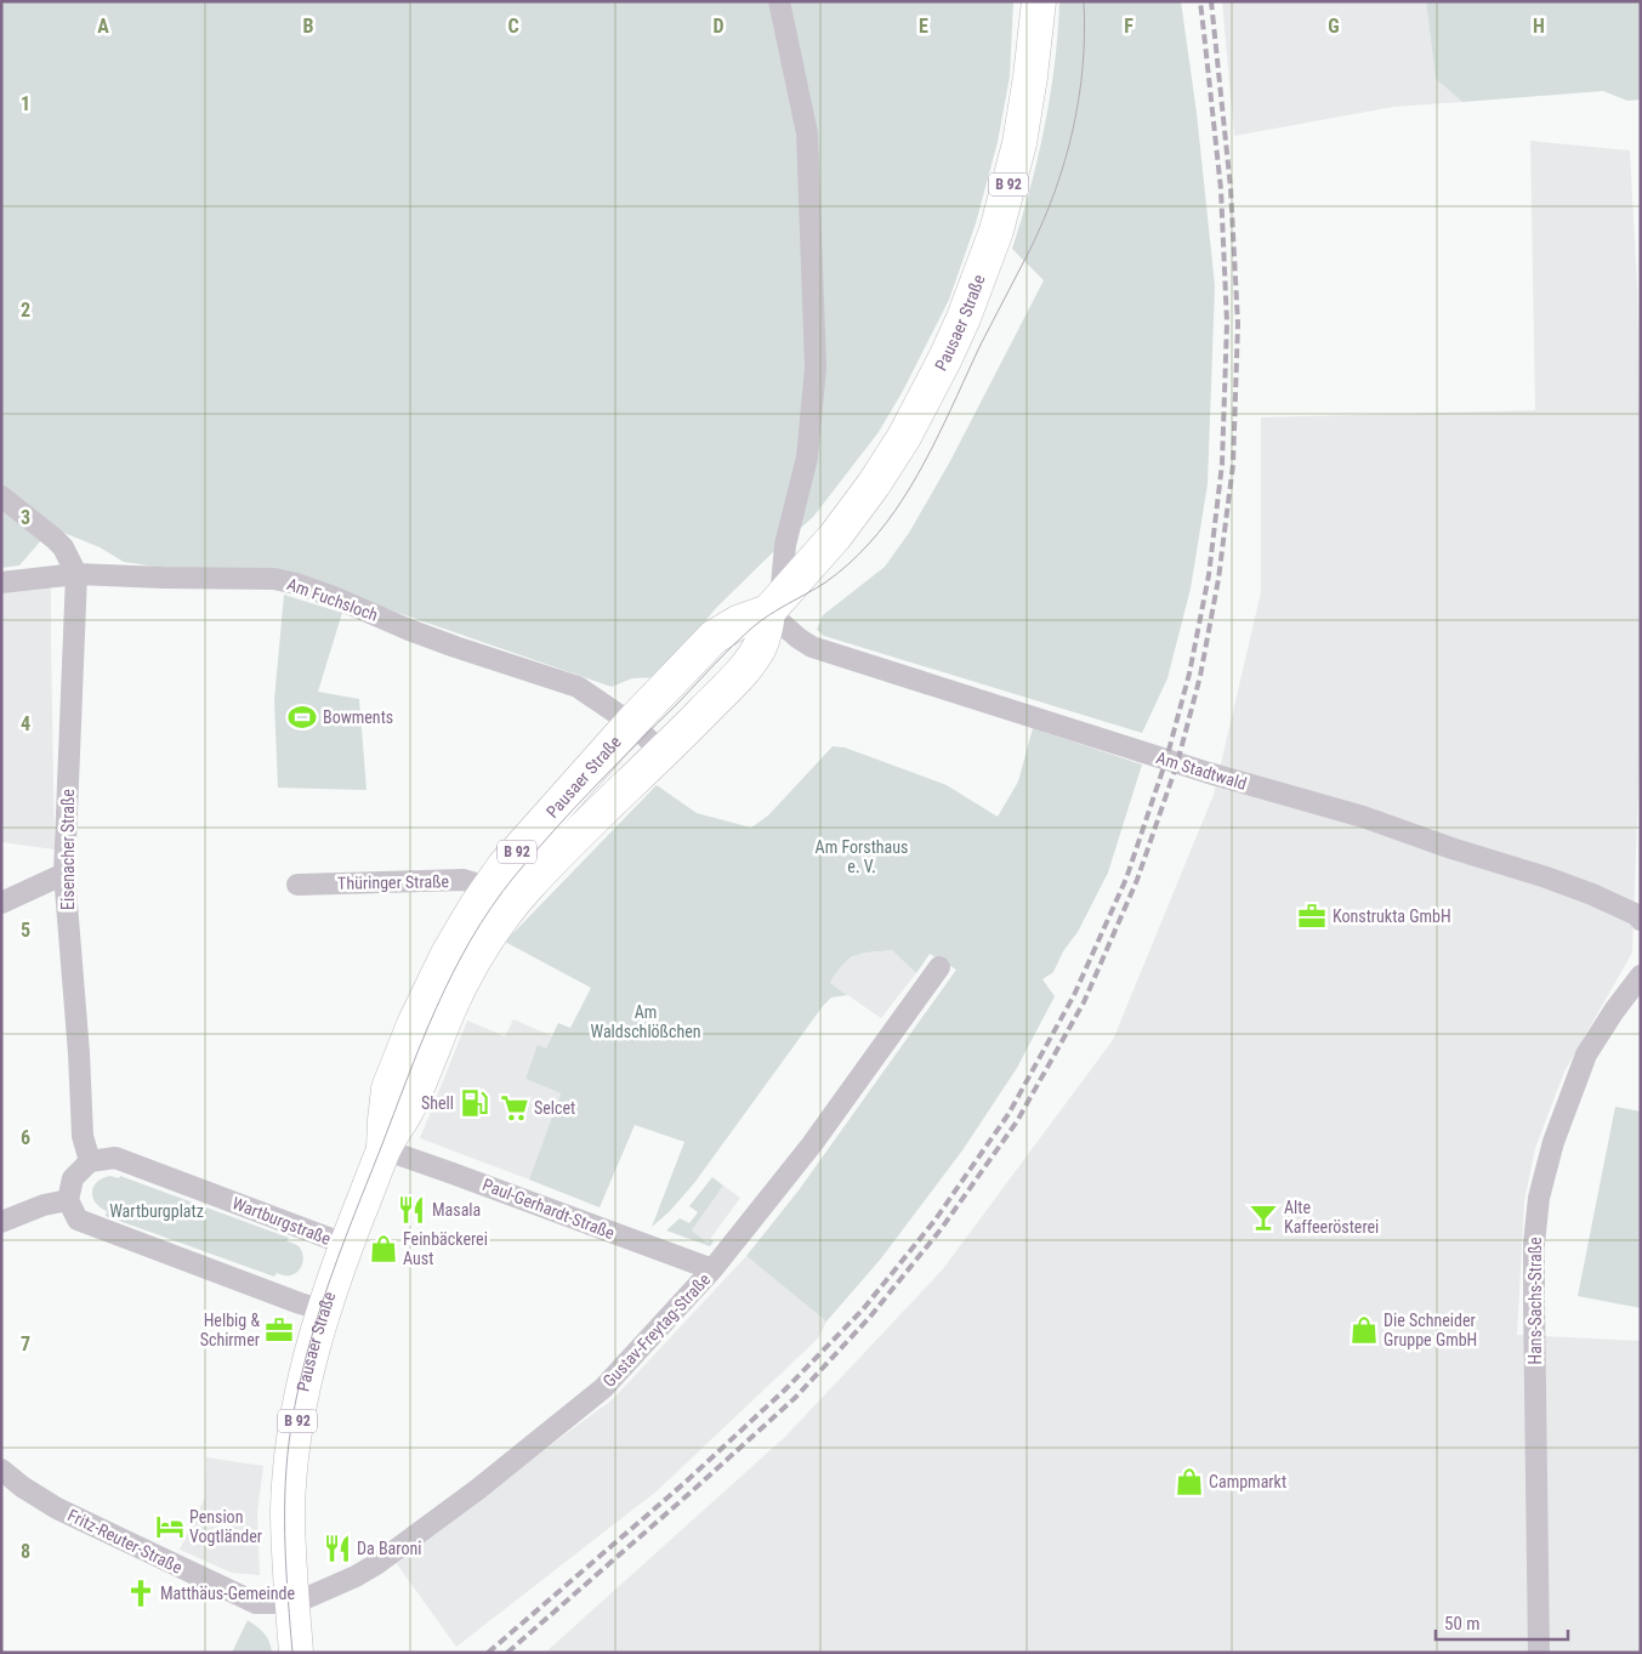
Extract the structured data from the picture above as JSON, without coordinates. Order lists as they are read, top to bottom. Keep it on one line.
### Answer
{"streets":{"main road":["B 92","Pausaer Straße"],"street":["Am Fuchsloch","Am Stadtwald","Eisenacher Straße","Thüringer Straße","Paul-Gerhardt-Straße","Wartburgstraße","Hans-Sachs-Straße","Gustav-Freytag-Straße","Fritz-Reuter-Straße"]},"crossings":[["Pausaer Straße","Am Fuchsloch"],["Pausaer Straße","Am Stadtwald"],["Pausaer Straße","Thüringer Straße"],["Pausaer Straße","Paul-Gerhardt-Straße"],["Pausaer Straße","Wartburgstraße"],["Pausaer Straße","Gustav-Freytag-Straße"],["Pausaer Straße","Fritz-Reuter-Straße"],["Am Fuchsloch","Eisenacher Straße"],["Eisenacher Straße","Wartburgstraße"],["Paul-Gerhardt-Straße","Gustav-Freytag-Straße"],["Gustav-Freytag-Straße","Fritz-Reuter-Straße"]],"parks":["Am Forsthaus e. V.","Am Waldschlößchen","Wartburgplatz"],"places":{"sports":["Bowments"],"office":["Konstrukta GmbH","Helbig & Schirmer"],"fuel station":["Shell"],"supermarket":["Selcet"],"restaurant":["Masala","Da Baroni"],"bar":["Alte Kaffeerösterei"],"shop":["Feinbäckerei Aust","Die Schneider Gruppe GmbH","Campmarkt"],"hotel":["Pension Vogtländer"],"church":["Matthäus-Gemeinde"]},"scale_bar":"50 m","grid":{"columns":["A","B","C","D","E","F","G","H"],"rows":["1","2","3","4","5","6","7","8"]}}
